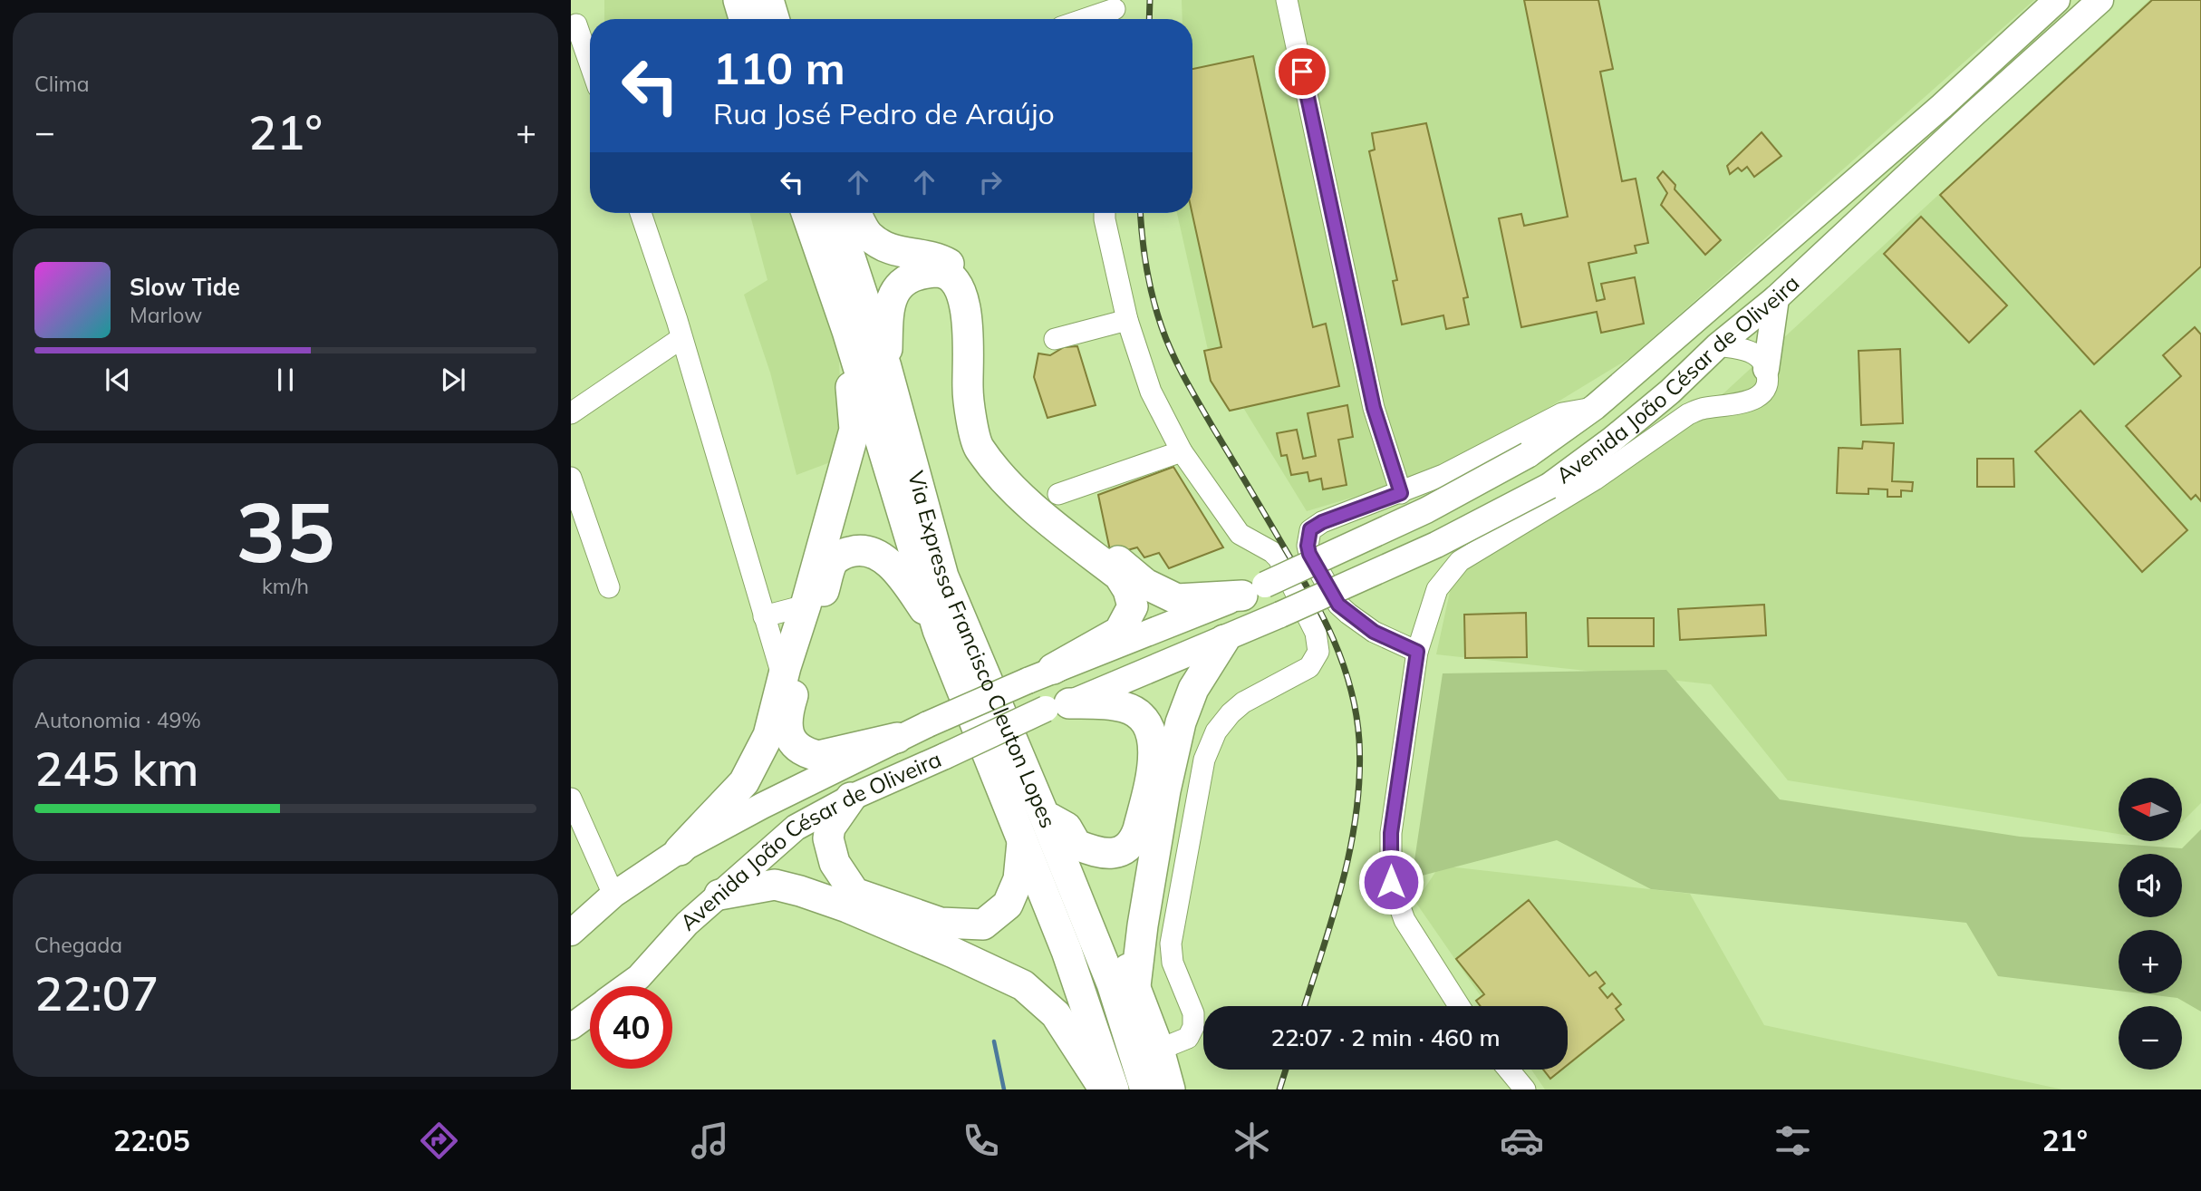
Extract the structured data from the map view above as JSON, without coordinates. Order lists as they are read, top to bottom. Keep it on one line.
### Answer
{"streets":{"highway":["Via Expressa Francisco Cleuton Lopes"],"main road":["Avenida João César de Oliveira"]},"north":"left","page":{"tile":["Clima",["35","km/h"],["Autonomia · 49%","245 km"],["Chegada","22:07"]],"turn":["110 m","Rua José Pedro de Araújo"],"heat":["−","21°","+"],"song":["Slow Tide","Marlow"],"map_buttons":["+","−"],"limit":"40","trip":"22:07 · 2 min · 460 m","tabs":["22:05","21°"]}}
